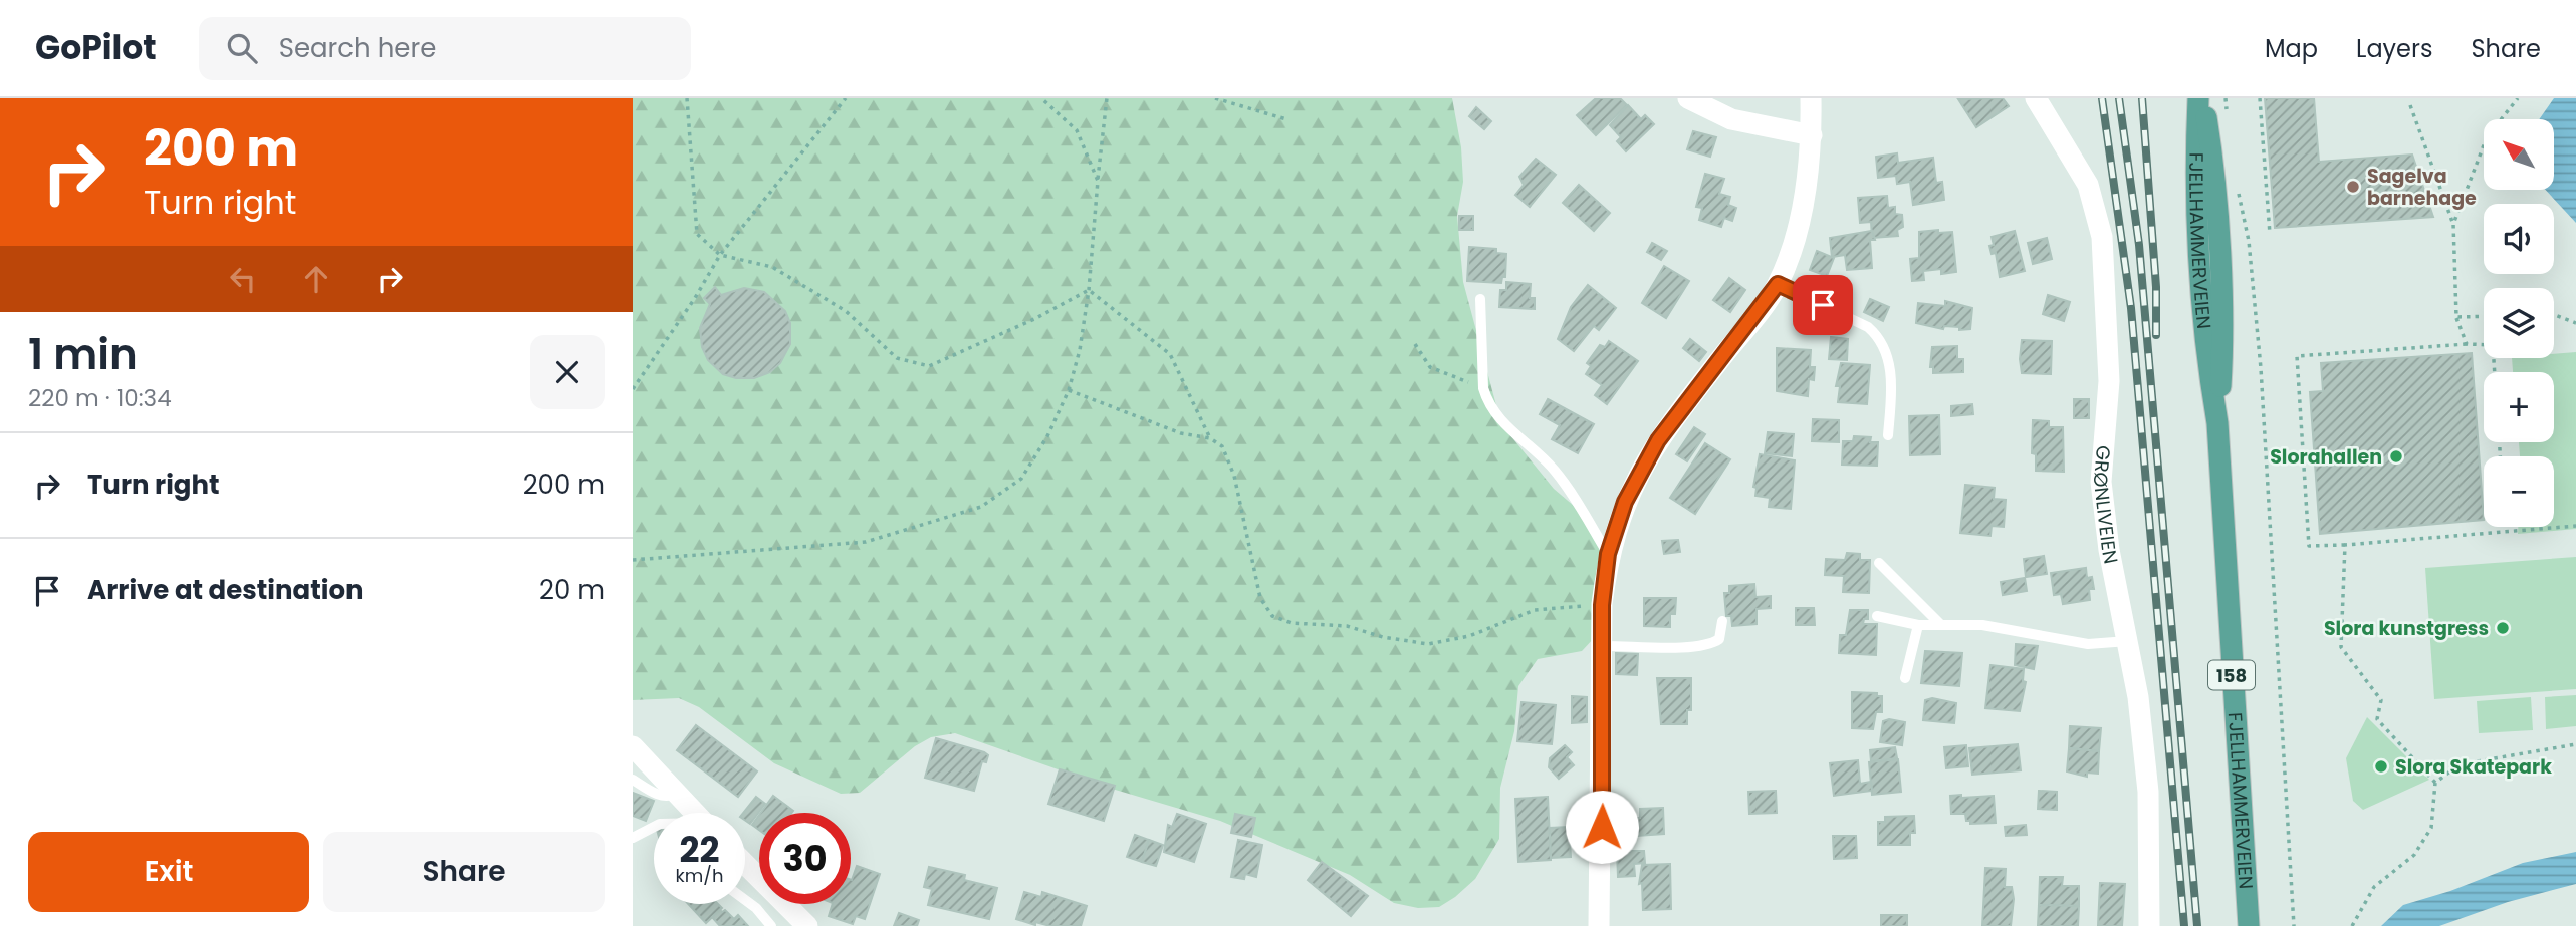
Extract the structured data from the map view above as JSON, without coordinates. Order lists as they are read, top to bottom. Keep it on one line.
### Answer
{"streets":{"main road":["FJELLHAMMERVEIEN","158"],"street":["GRØNLIVEIEN"]},"places":["Sagelva barnehage","Slorahallen","Slora kunstgress","Slora Skatepark"],"north":"top left","page":{"header":"GoPilot","search":"Search here","nav":["Map","Layers","Share"],"turn":["200 m","Turn right"],"map_buttons":["+","−"],"heading":["1 min","220 m · 10:34"],"list":[{"name":"Turn right","value":"200 m"},{"name":"Arrive at destination","value":"20 m"}],"speed":"22 km/h","limit":"30","buttons":["Exit","Share"]}}
